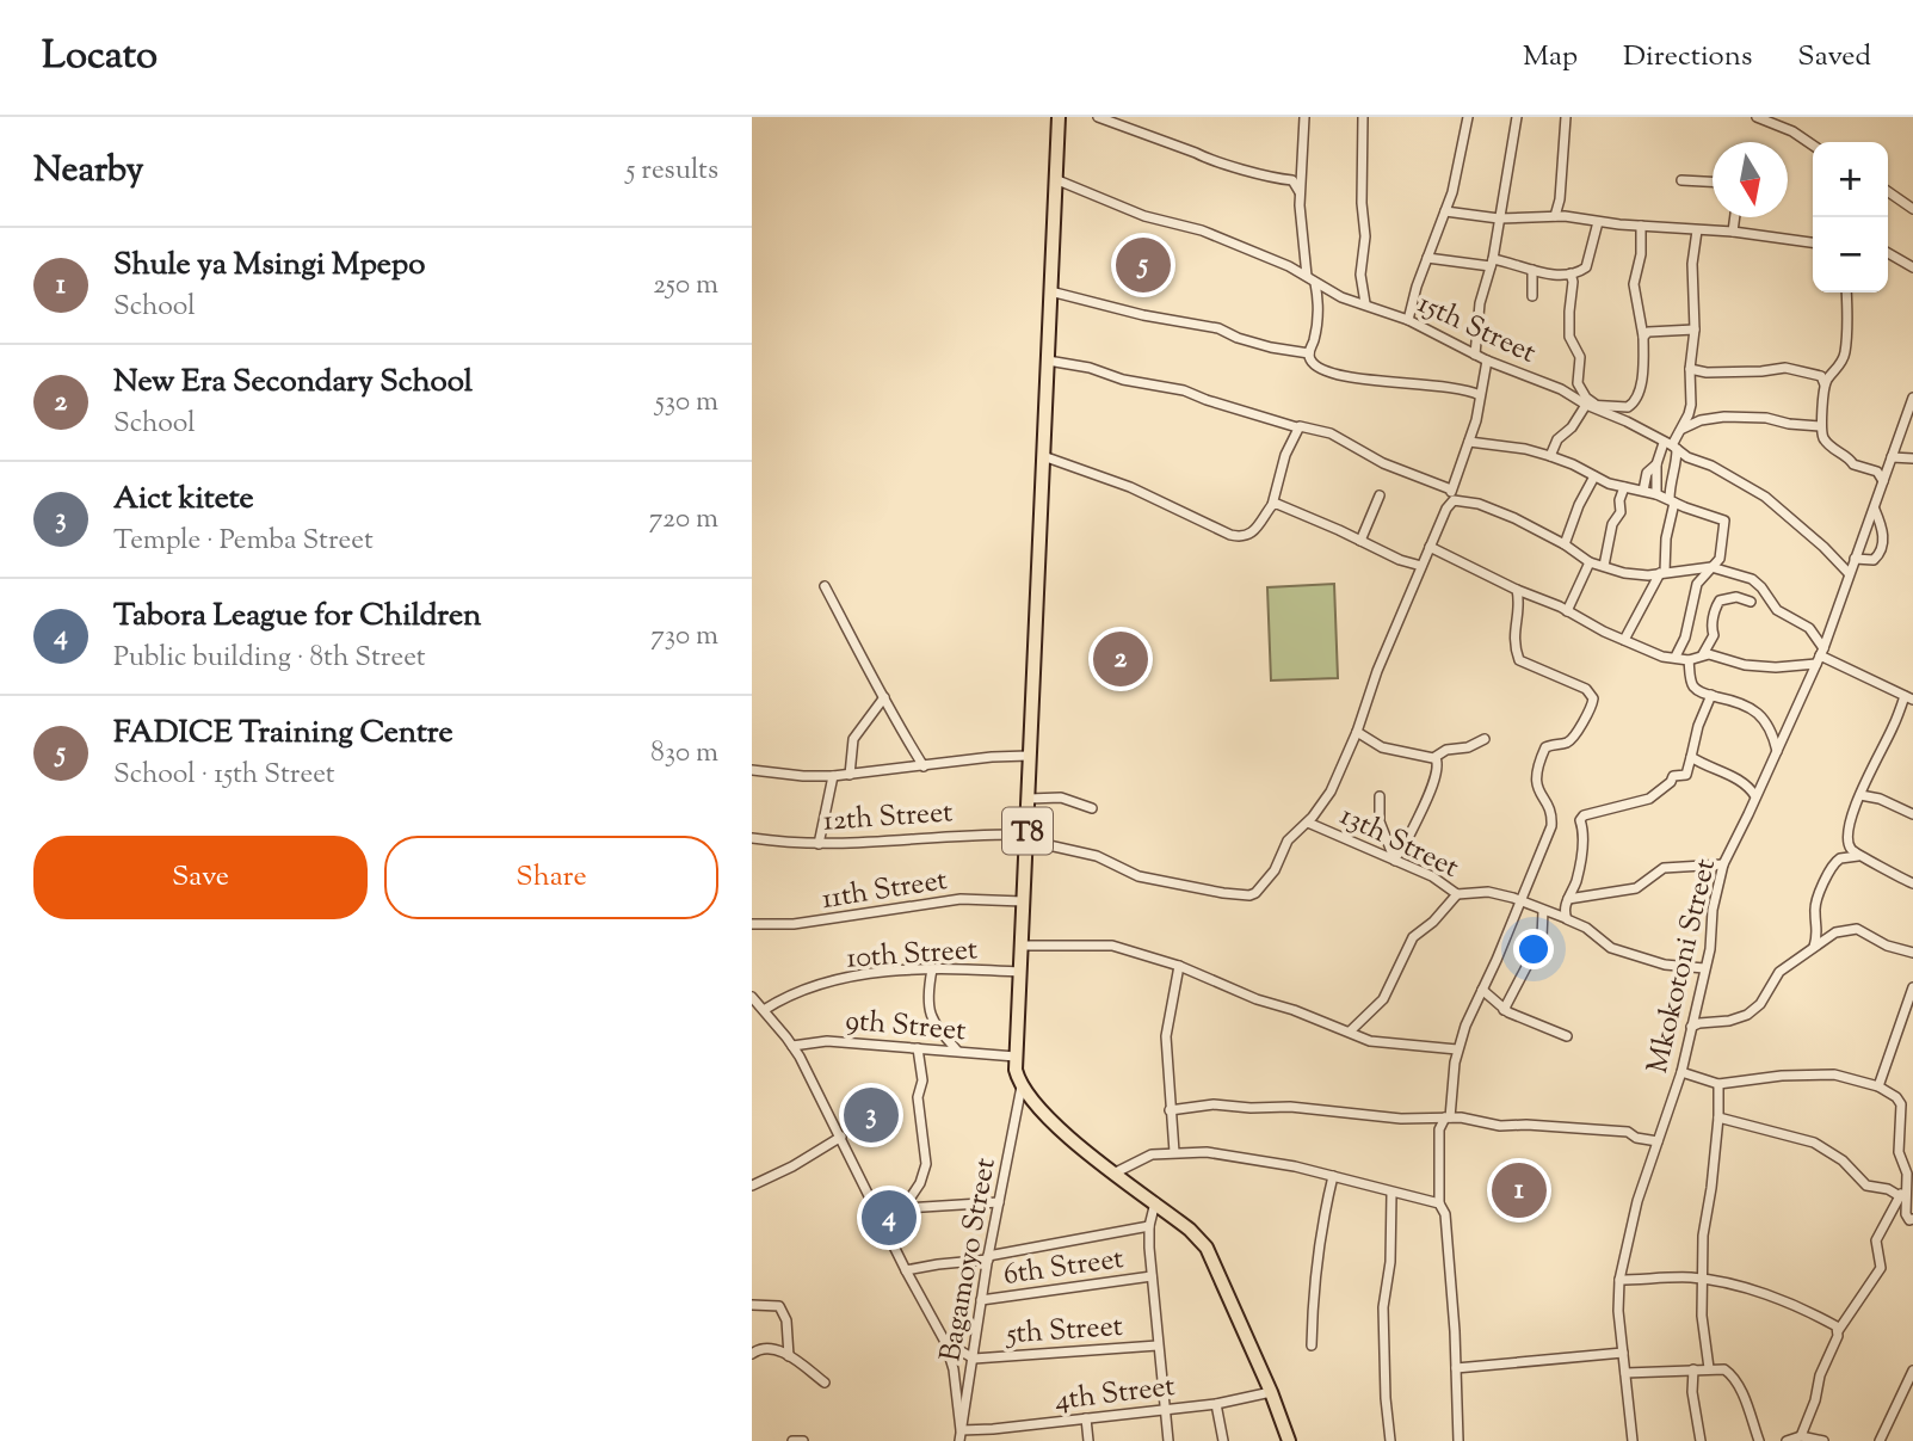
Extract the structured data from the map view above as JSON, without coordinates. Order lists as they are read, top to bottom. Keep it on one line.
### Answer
{"streets":{"highway":["T8"],"street":["15th Street","12th Street","13th Street","11th Street","10th Street","Mkokotoni Street","9th Street","Bagamoyo Street","6th Street","5th Street","4th Street"]},"crossings":[["15th Street","T8"],["15th Street","Mkokotoni Street"],["12th Street","T8"],["12th Street","13th Street"],["T8","11th Street"],["T8","10th Street"],["T8","9th Street"],["T8","Bagamoyo Street"],["T8","4th Street"],["13th Street","Mkokotoni Street"],["Bagamoyo Street","6th Street"],["Bagamoyo Street","5th Street"],["Bagamoyo Street","4th Street"]],"north":"bottom","page":{"header":"Locato","nav":["Map","Directions","Saved"],"heading":["Nearby","5 results"],"map_buttons":["+","−"],"list":[{"mark":"1","name":"Shule ya Msingi Mpepo","note":"School","value":"250 m"},{"mark":"2","name":"New Era Secondary School","note":"School","value":"530 m"},{"mark":"3","name":"Aict kitete","note":"Temple · Pemba Street","value":"720 m"},{"mark":"4","name":"Tabora League for Children","note":"Public building · 8th Street","value":"730 m"},{"mark":"5","name":"FADICE Training Centre","note":"School · 15th Street","value":"830 m"}],"pins":["5","2","3","1","4"],"buttons":["Save","Share"]}}
